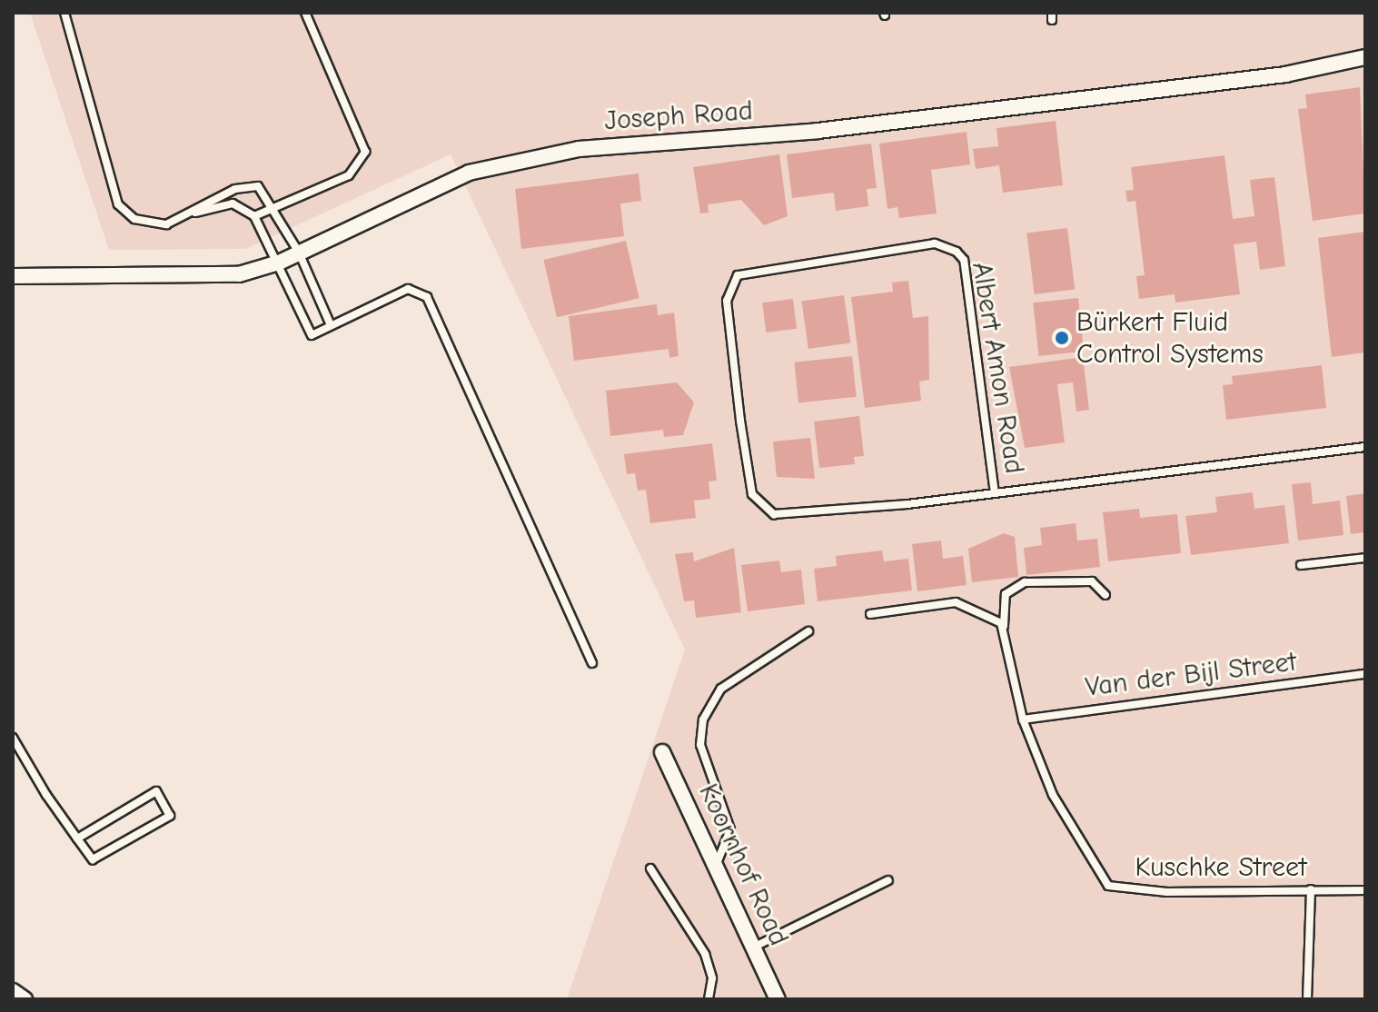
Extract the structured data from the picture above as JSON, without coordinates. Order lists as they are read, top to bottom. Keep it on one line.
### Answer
{"streets":{"street":["Joseph Road","Koornhof Road"],"lane":["Albert Amon Road","Van der Bijl Street","Kuschke Street"]},"crossings":[["Van der Bijl Street","Kuschke Street"]],"places":["Bürkert Fluid Control Systems"]}
